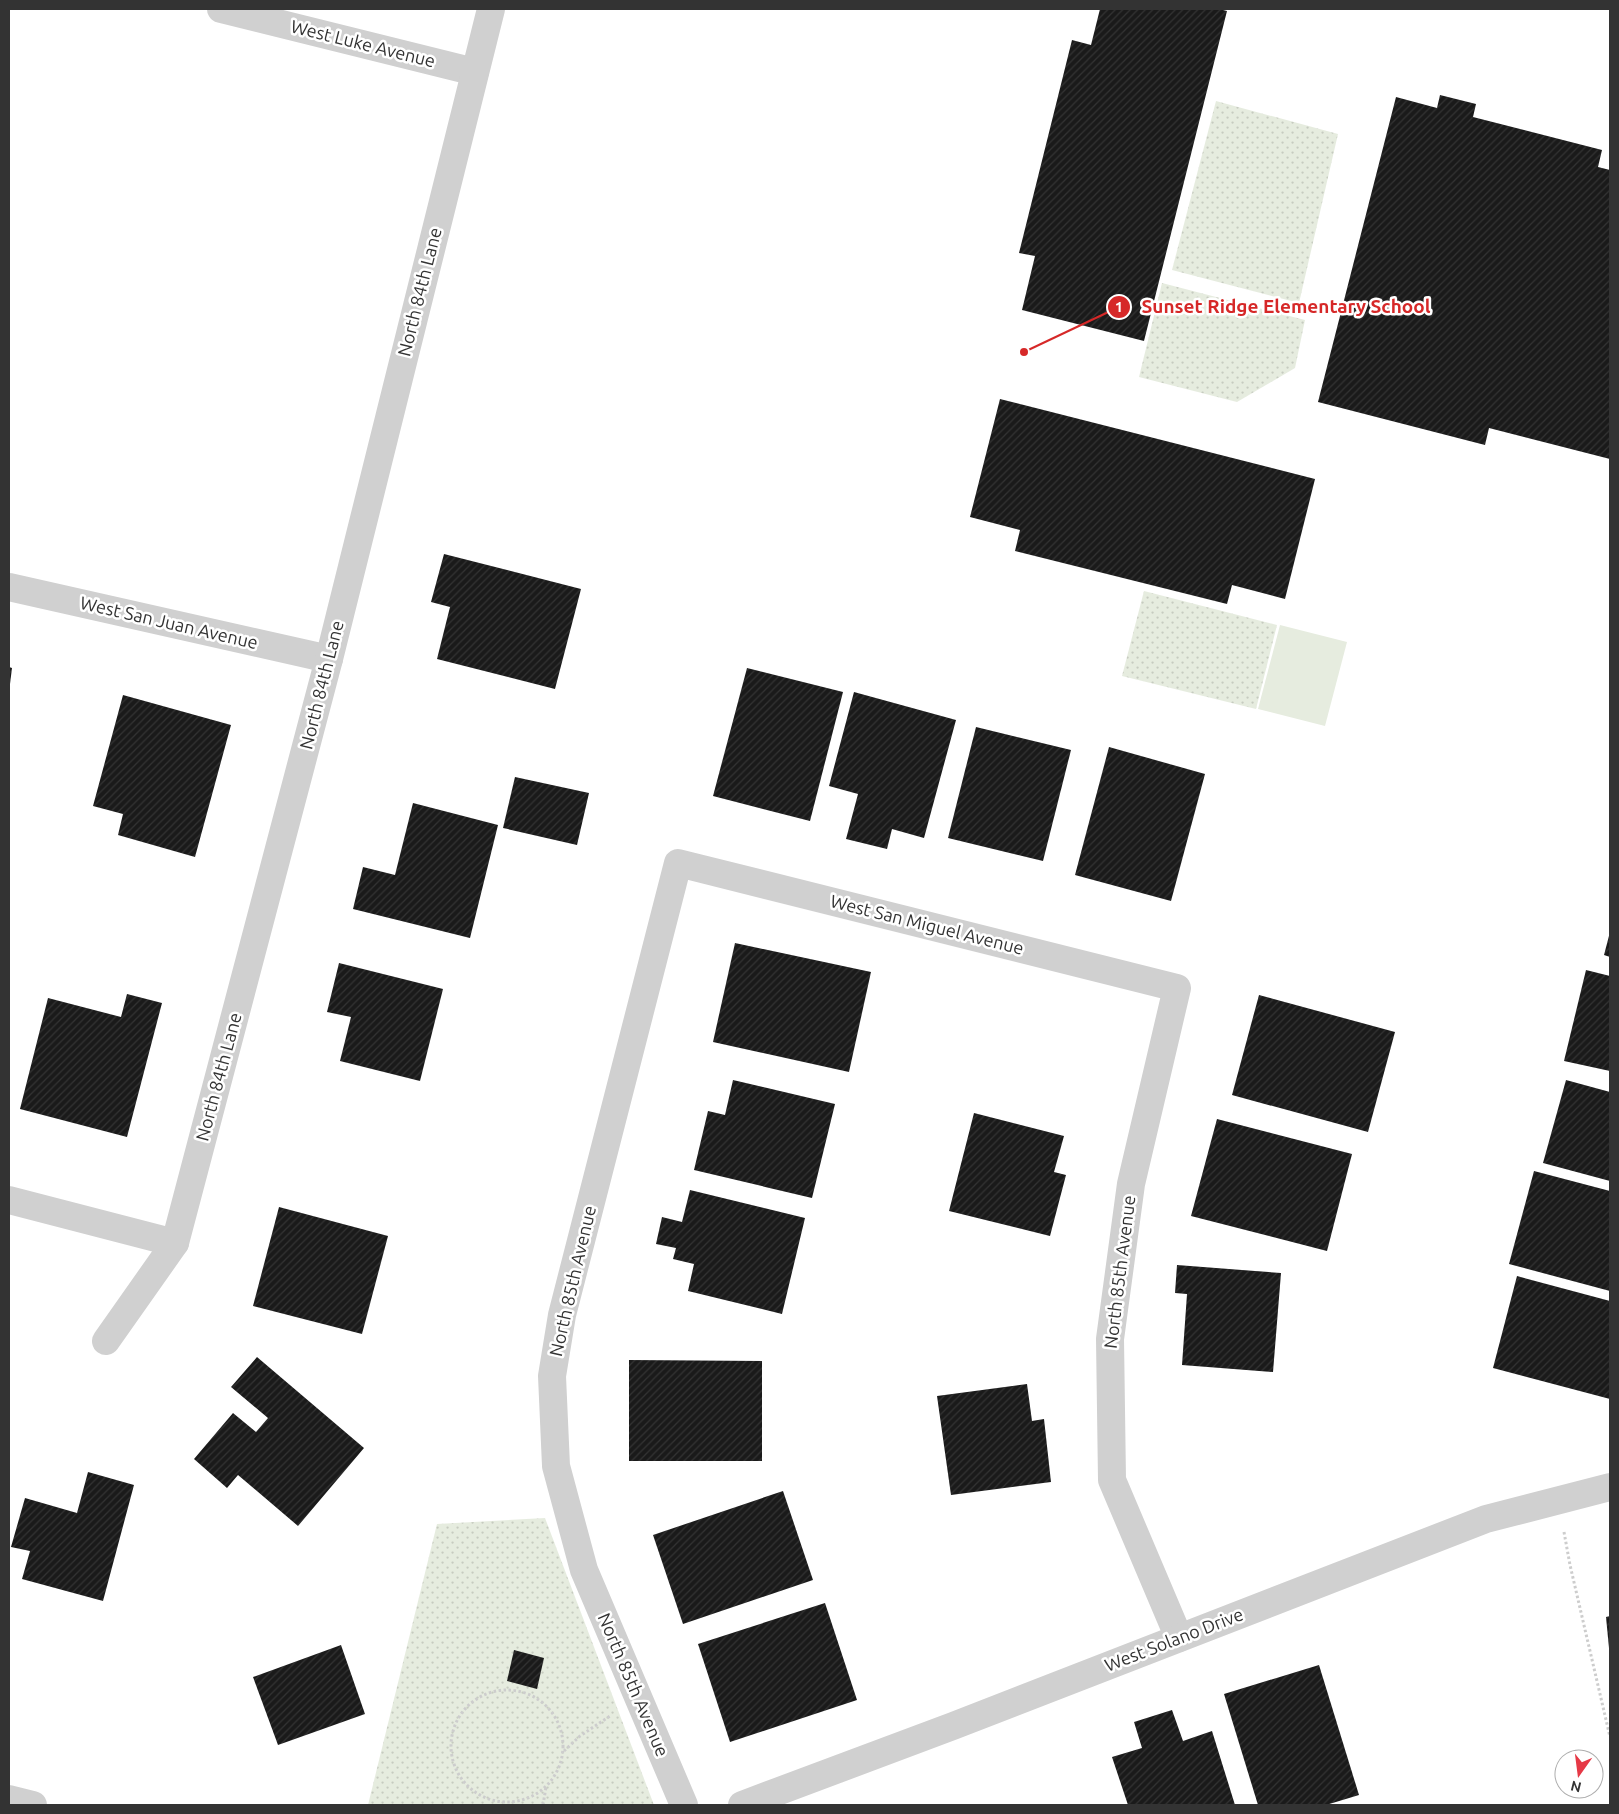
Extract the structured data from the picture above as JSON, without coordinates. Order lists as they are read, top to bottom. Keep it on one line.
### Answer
{"streets":{"street":["West Luke Avenue","North 84th Lane","West San Juan Avenue","West San Miguel Avenue","North 85th Avenue","West Solano Drive"]},"crossings":[["West Luke Avenue","North 84th Lane"],["North 84th Lane","West San Juan Avenue"],["West San Miguel Avenue","North 85th Avenue"],["North 85th Avenue","West Solano Drive"]],"places":["Sunset Ridge Elementary School"],"north":"bottom"}
